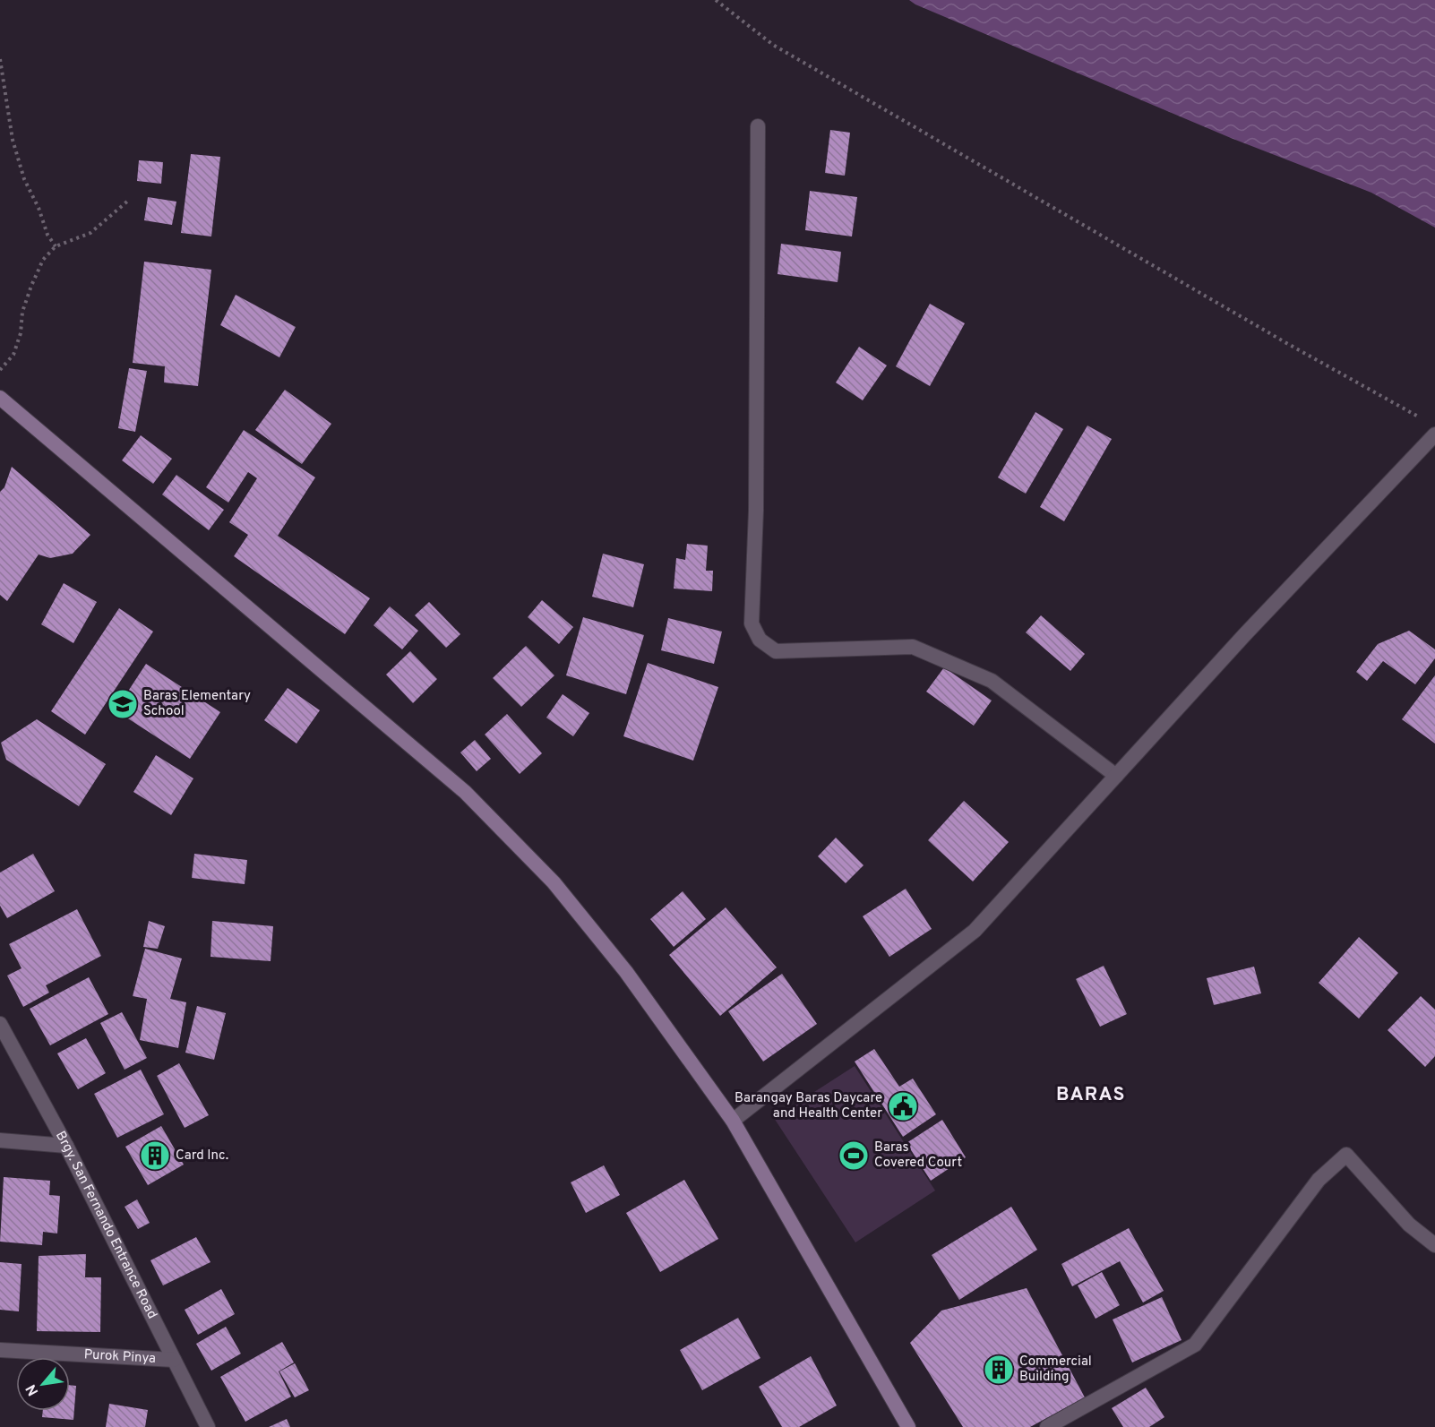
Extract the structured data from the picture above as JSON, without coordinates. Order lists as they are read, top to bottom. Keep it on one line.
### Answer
{"streets":{"street":["Brgy. San Fernando Entrance Road","Purok Pinya"]},"crossings":[["Brgy. San Fernando Entrance Road","Purok Pinya"]],"districts":["BARAS"],"places":{"school or university":["Baras Elementary School"],"public building":["Barangay Baras Daycare and Health Center"],"building":["Card Inc.","Commercial Building"],"sports":["Baras Covered Court"]},"north":"bottom left"}
